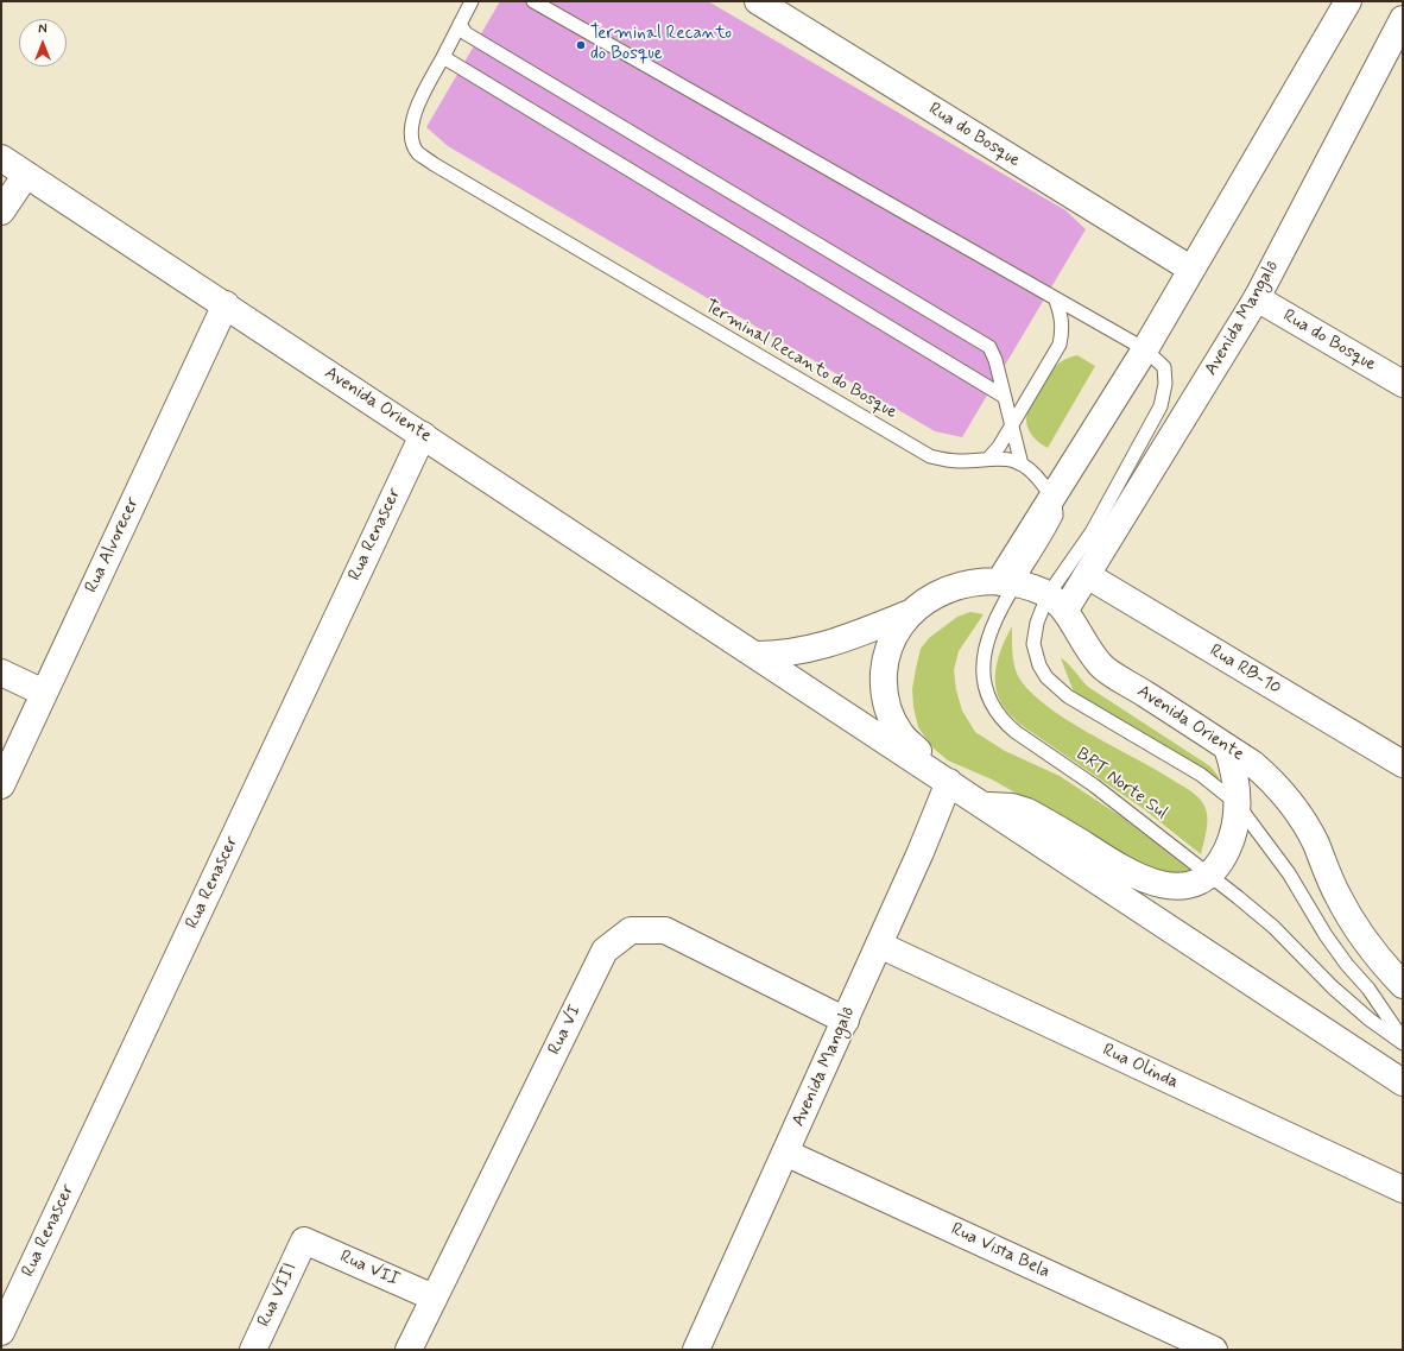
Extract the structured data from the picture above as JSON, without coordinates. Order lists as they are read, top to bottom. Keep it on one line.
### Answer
{"streets":{"street":["Rua do Bosque","Avenida Mangalô","Avenida Oriente","Rua Renascer","Rua Alvorecer","Rua RB-10","Rua VI","Rua Olinda","Rua Vista Bela","Rua VII","Rua VIII"],"lane":["Terminal Recanto do Bosque","BRT Norte Sul"]},"crossings":[["Rua do Bosque","Avenida Mangalô"],["Avenida Mangalô","Avenida Oriente"],["Avenida Mangalô","Rua RB-10"],["Avenida Mangalô","BRT Norte Sul"],["Avenida Mangalô","Rua VI"],["Avenida Mangalô","Rua Olinda"],["Avenida Mangalô","Rua Vista Bela"],["Avenida Oriente","Rua Renascer"],["Avenida Oriente","Rua Alvorecer"],["Avenida Oriente","BRT Norte Sul"],["Rua VI","Rua VII"],["Rua VII","Rua VIII"]],"places":["Terminal Recanto do Bosque"],"north":"top"}
